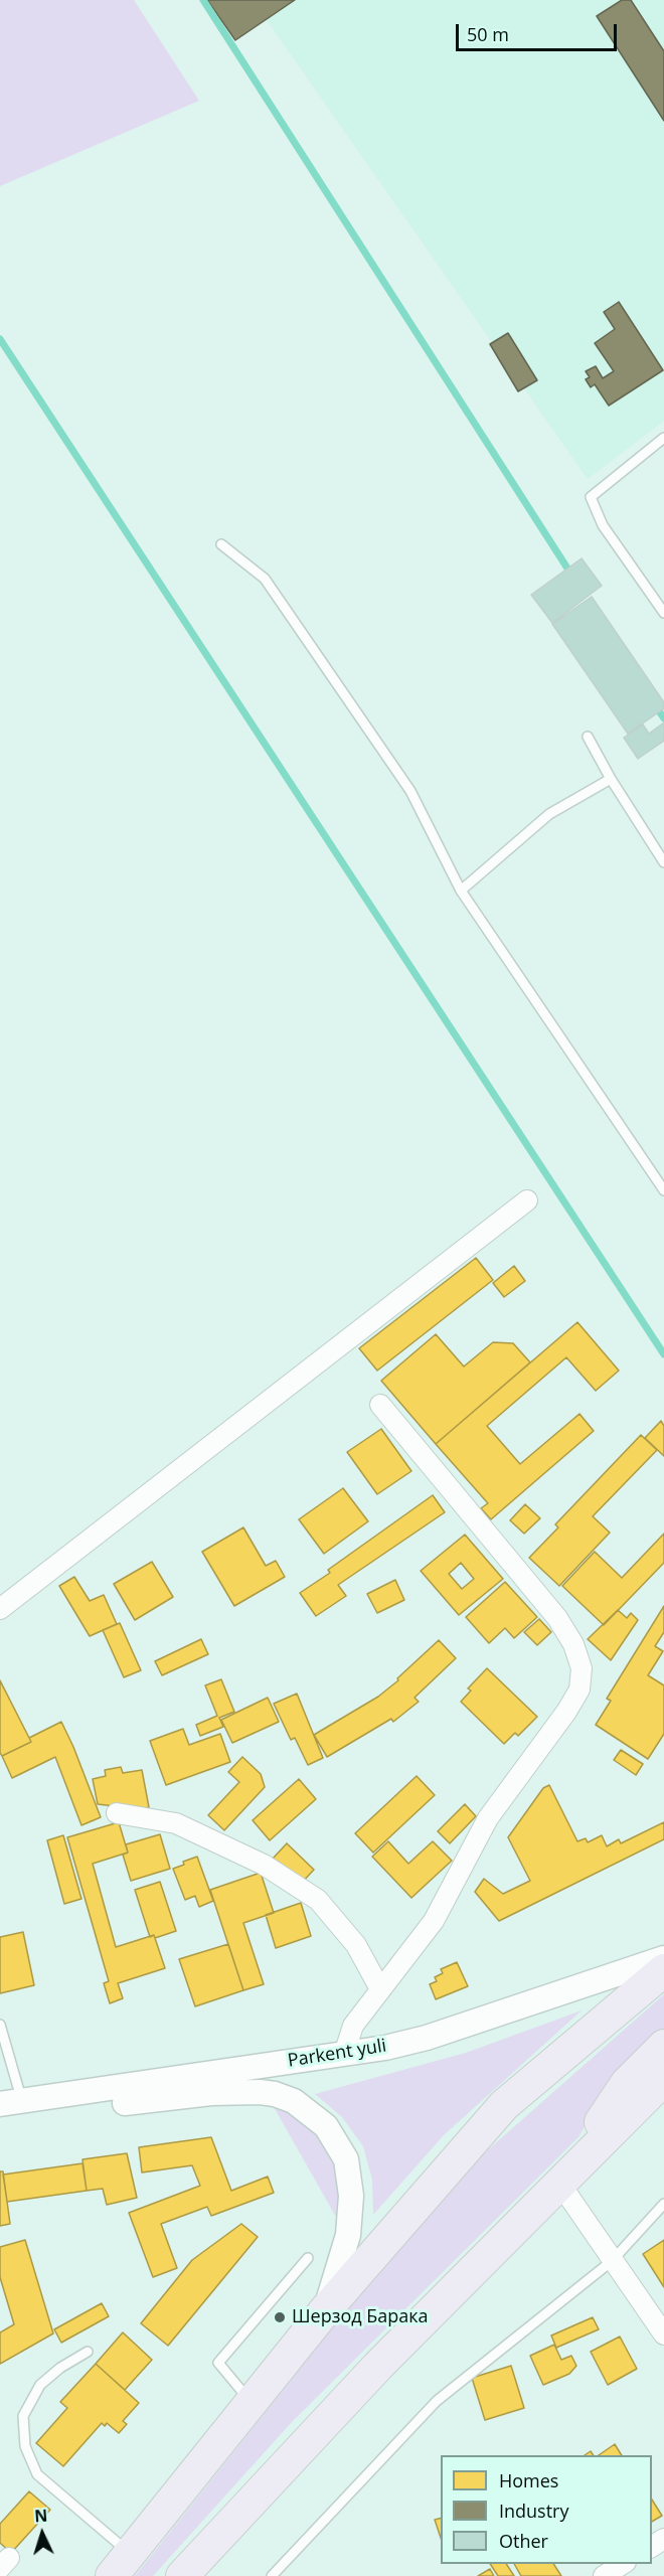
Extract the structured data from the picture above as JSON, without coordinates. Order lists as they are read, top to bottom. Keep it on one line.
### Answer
{"streets":{"street":["Parkent yuli"]},"places":["Шерзод Барака"],"legend":["Homes","Industry","Other"],"scale_bar":"50 m","north":"top"}
